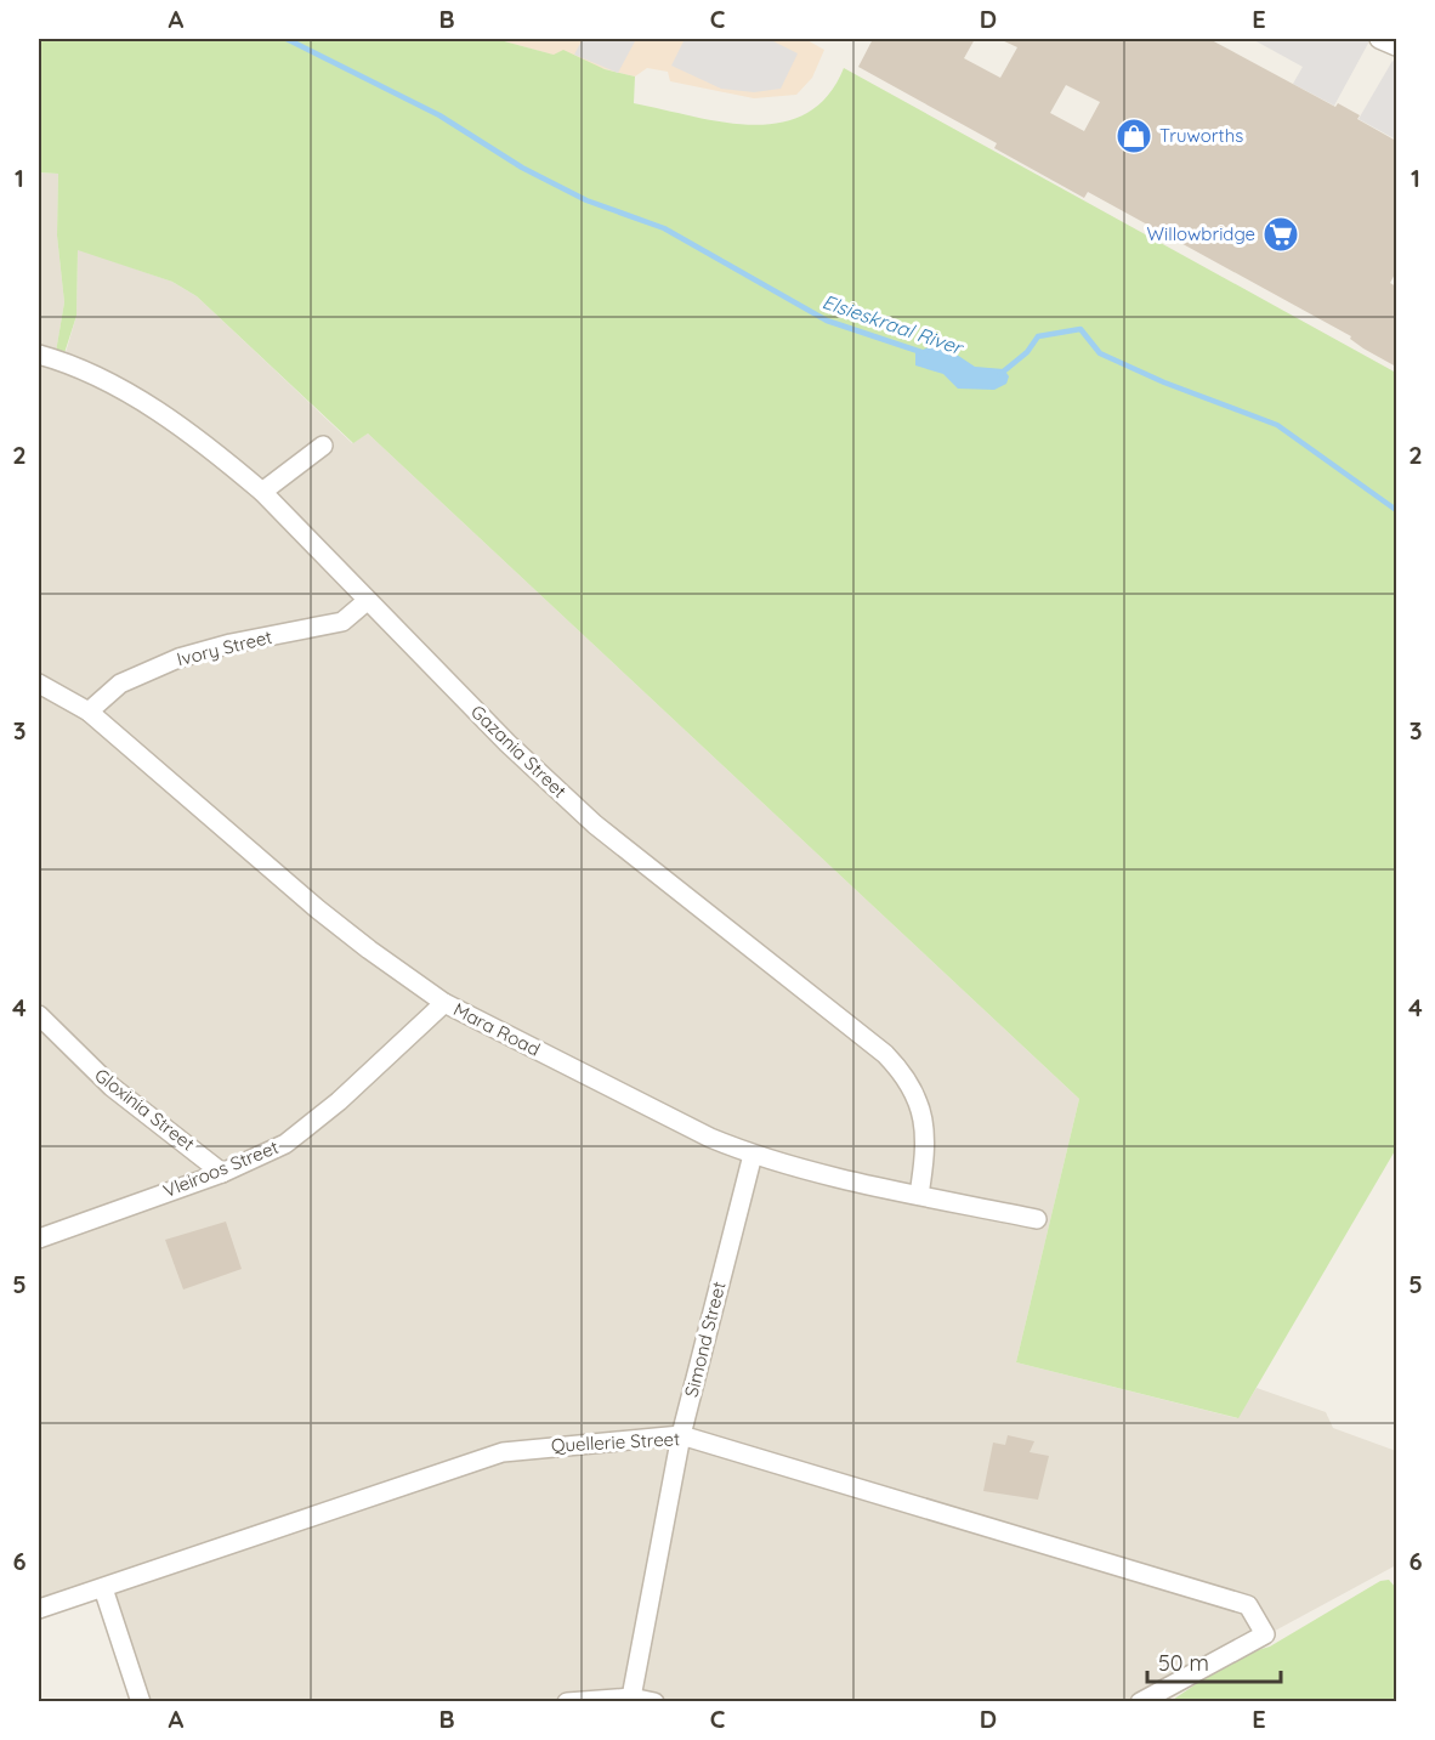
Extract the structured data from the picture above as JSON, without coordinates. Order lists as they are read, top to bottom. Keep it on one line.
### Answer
{"streets":{"street":["Ivory Street","Gazania Street","Mara Road","Gloxinia Street","Vleiroos Street","Simond Street","Quellerie Street"]},"crossings":[["Ivory Street","Gazania Street"],["Ivory Street","Mara Road"],["Gazania Street","Mara Road"],["Mara Road","Vleiroos Street"],["Mara Road","Simond Street"],["Gloxinia Street","Vleiroos Street"],["Simond Street","Quellerie Street"]],"water":["Elsieskraal River"],"places":{"shop":["Truworths"],"supermarket":["Willowbridge"]},"scale_bar":"50 m","grid":{"columns":["A","B","C","D","E"],"rows":["1","2","3","4","5","6"]}}
